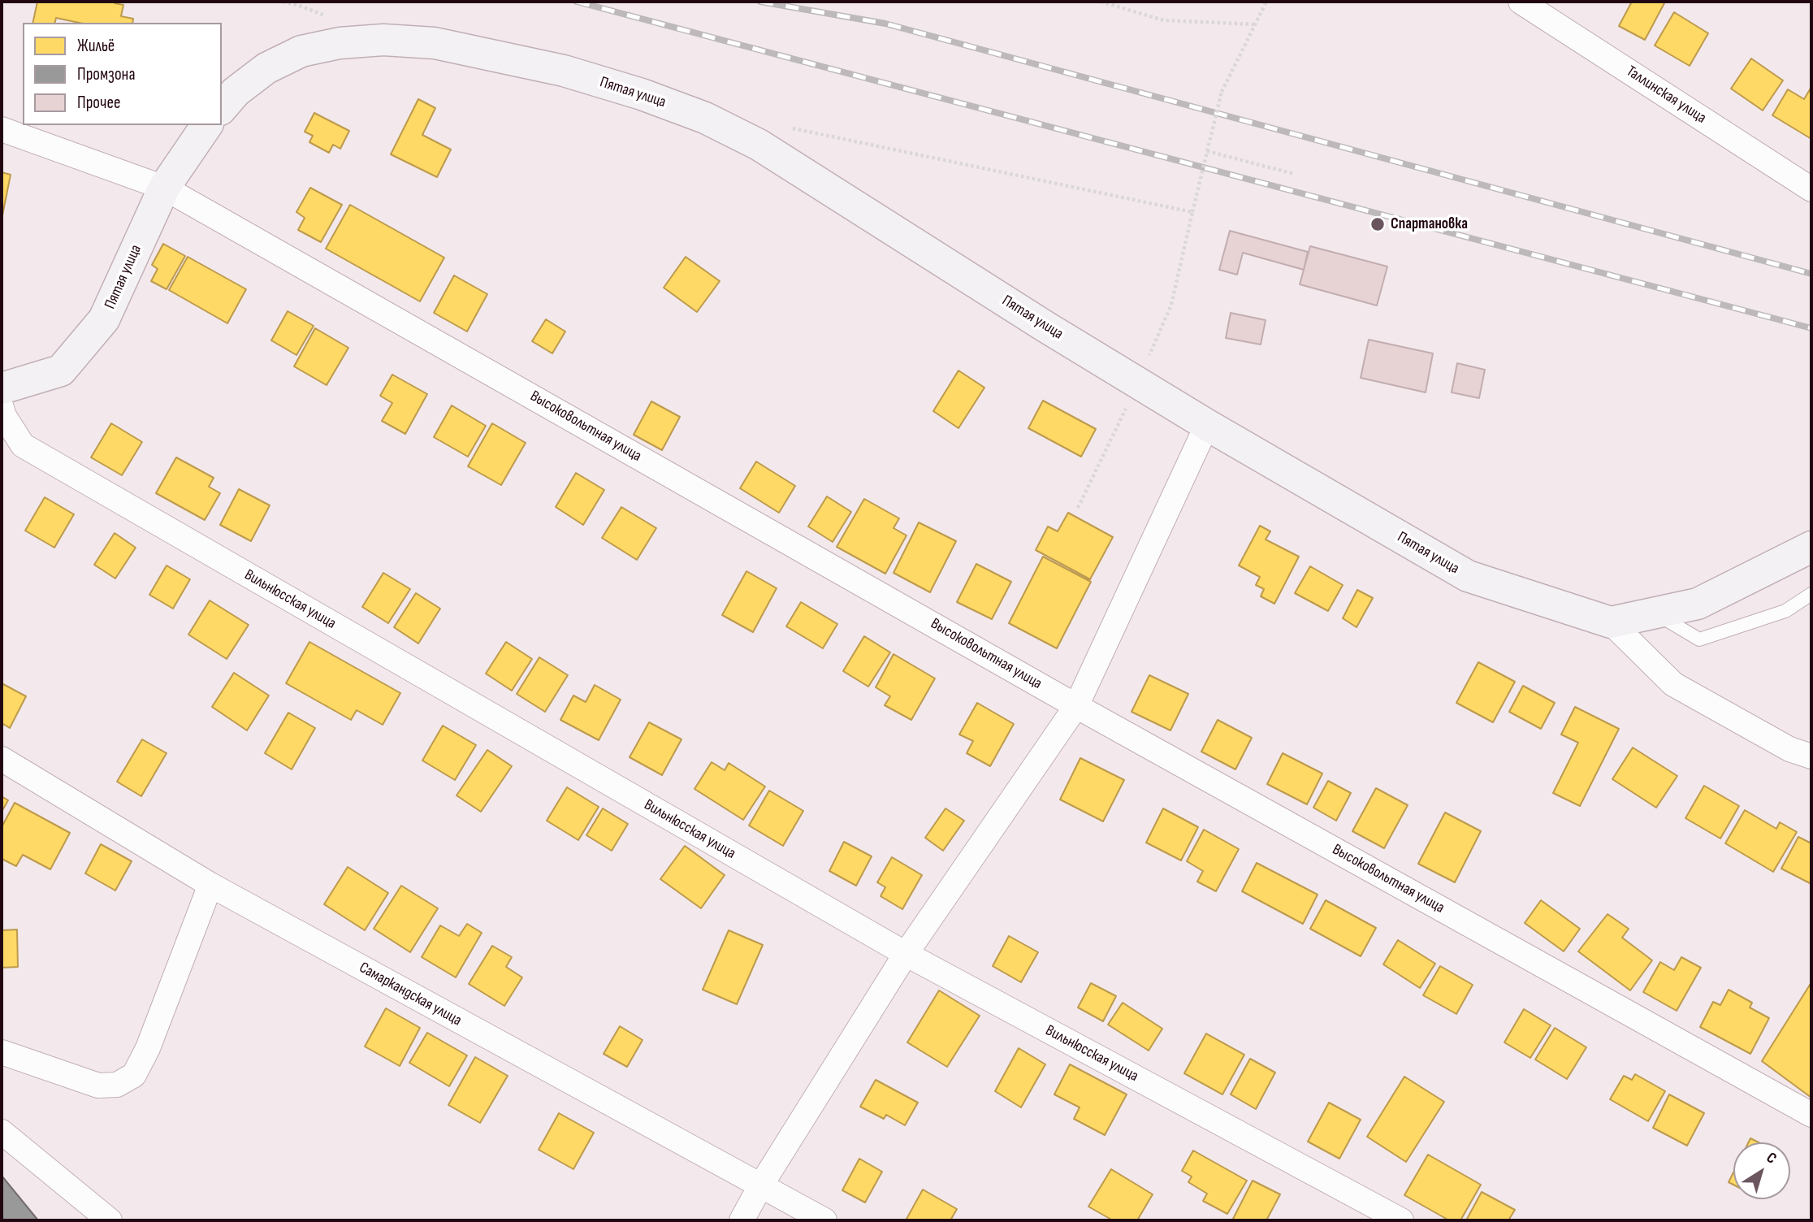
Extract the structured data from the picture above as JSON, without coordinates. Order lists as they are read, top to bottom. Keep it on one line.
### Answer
{"streets":{"street":["Пятая улица","Таллинская улица","Высоковольтная улица","Вильнюсская улица","Самаркандская улица"]},"crossings":[["Пятая улица","Высоковольтная улица"]],"places":["Спартановка"],"legend":["Жильё","Промзона","Прочее"],"north":"top right"}
